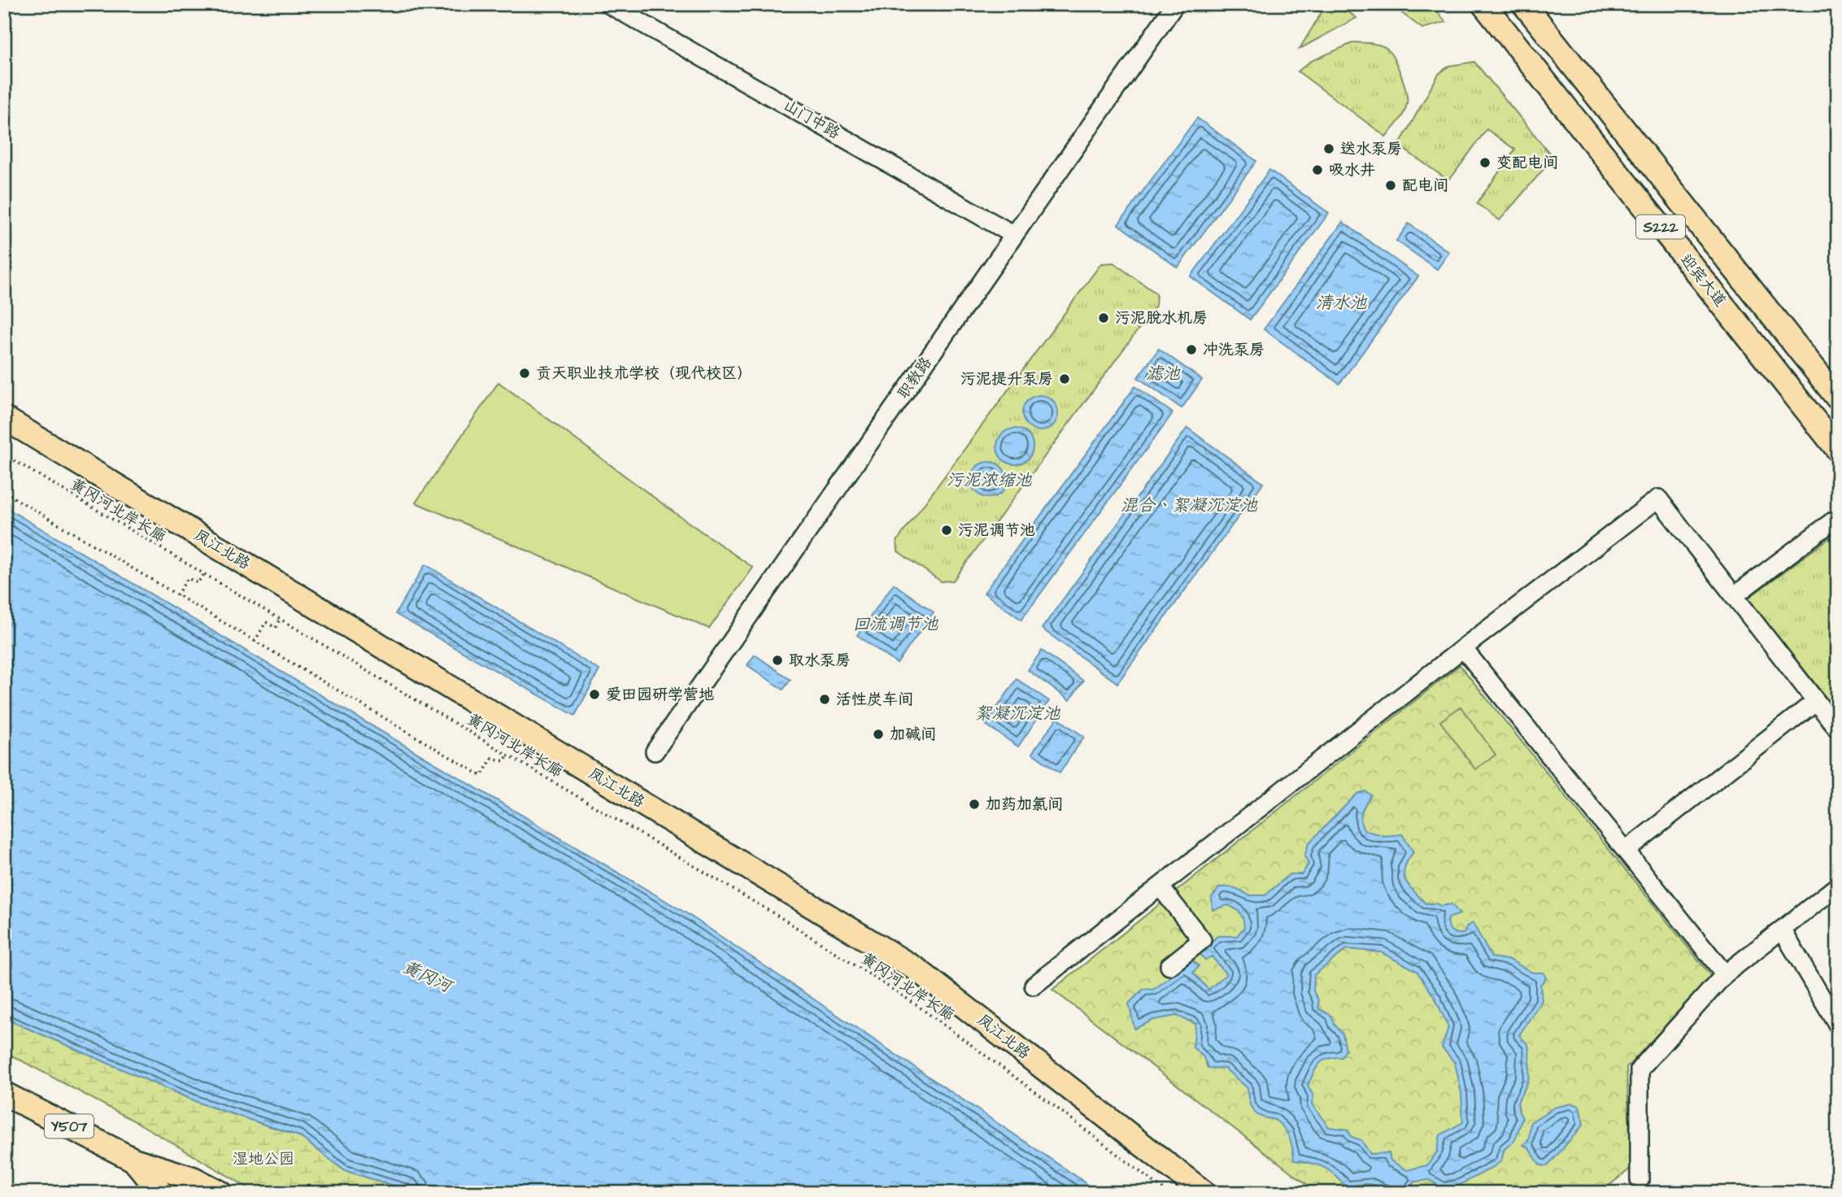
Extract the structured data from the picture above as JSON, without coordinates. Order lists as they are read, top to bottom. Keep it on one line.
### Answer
{"streets":{"main road":["S222","迎宾大道","凤江北路","Y507"],"street":["山门中路","职教路"],"path":["黄冈河北岸长廊"]},"crossings":[["山门中路","职教路"]],"water":["清水池","滤池","污泥浓缩池","混合、絮凝沉淀池","回流调节池","絮凝沉淀池","黄冈河"],"parks":["湿地公园"],"places":["送水泵房","变配电间","吸水井","配电间","污泥脱水机房","冲洗泵房","贡天职业技术学校（现代校区）","污泥提升泵房","污泥调节池","取水泵房","爱田园研学营地","活性炭车间","加碱间","加药加氯间"]}
